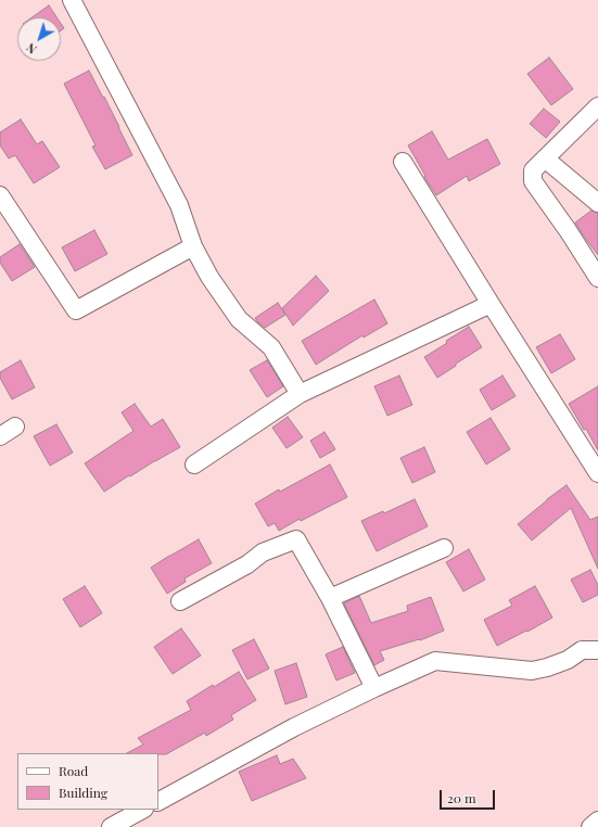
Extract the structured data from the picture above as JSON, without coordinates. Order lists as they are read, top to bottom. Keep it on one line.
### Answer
{"legend":["Road","Building"],"scale_bar":"20 m","north":"bottom left"}
